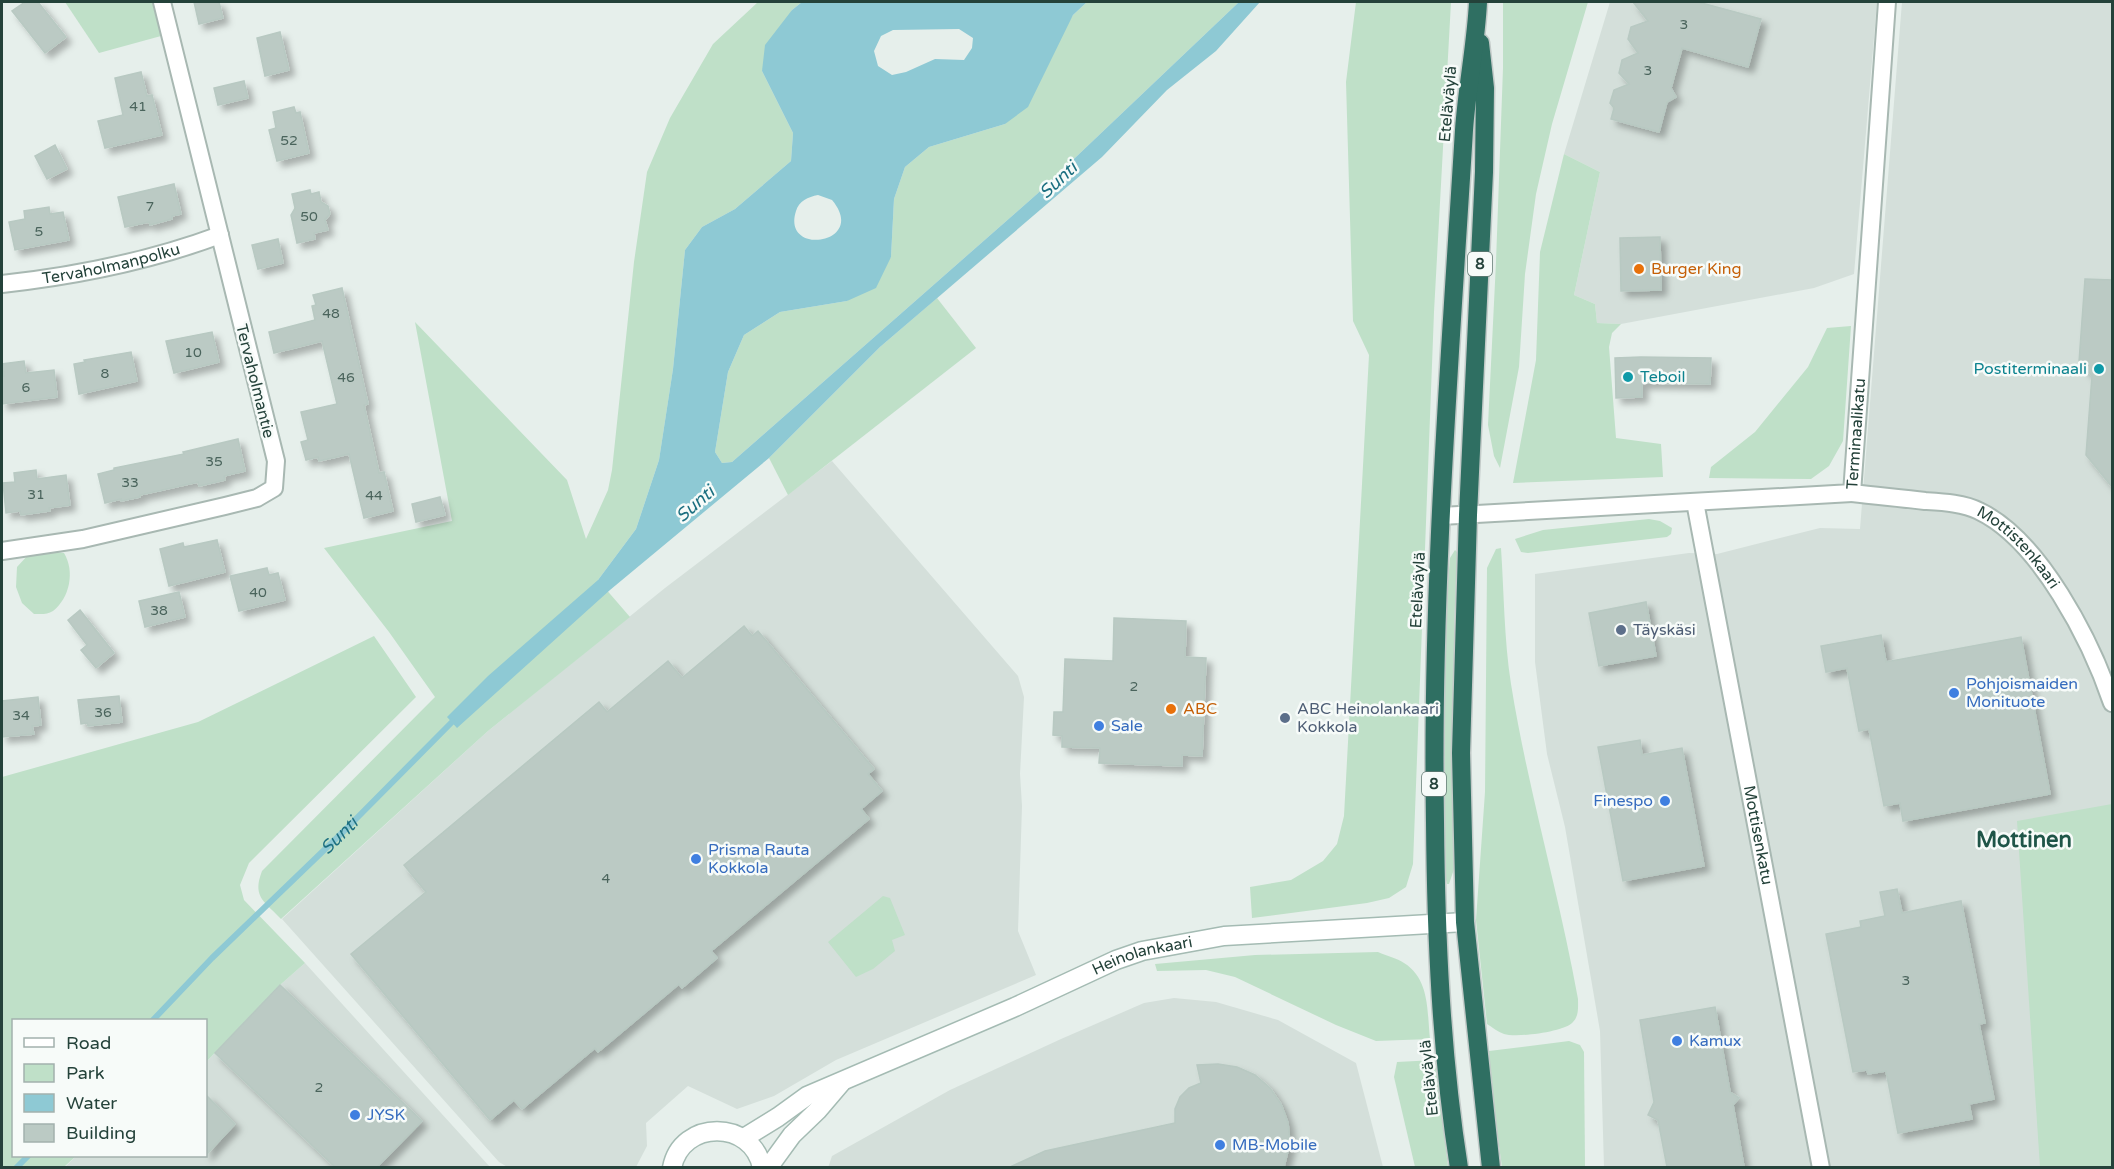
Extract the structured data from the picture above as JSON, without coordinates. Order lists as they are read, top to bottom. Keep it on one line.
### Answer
{"streets":{"highway":["Eteläväylä","8"],"street":["Tervaholmanpolku","Tervaholmantie","Terminaalikatu","Mottistenkaari","Mottisenkatu","Heinolankaari"]},"crossings":[["Eteläväylä","Terminaalikatu"],["Eteläväylä","Heinolankaari"],["Tervaholmanpolku","Tervaholmantie"],["Terminaalikatu","Mottistenkaari"],["Terminaalikatu","Mottisenkatu"]],"districts":["Mottinen"],"water":["Sunti"],"places":["Burger King","Postiterminaali","Teboil","Täyskäsi","Pohjoismaiden Monituote","ABC","ABC Heinolankaari Kokkola","Sale","Finespo","Prisma Rauta Kokkola","Kamux","JYSK","MB-Mobile"],"house_numbers":["3","3","41","52","7","50","5","48","10","8","46","6","35","33","31","44","40","38","2","36","34","4","3","2"],"legend":["Road","Park","Water","Building"]}
